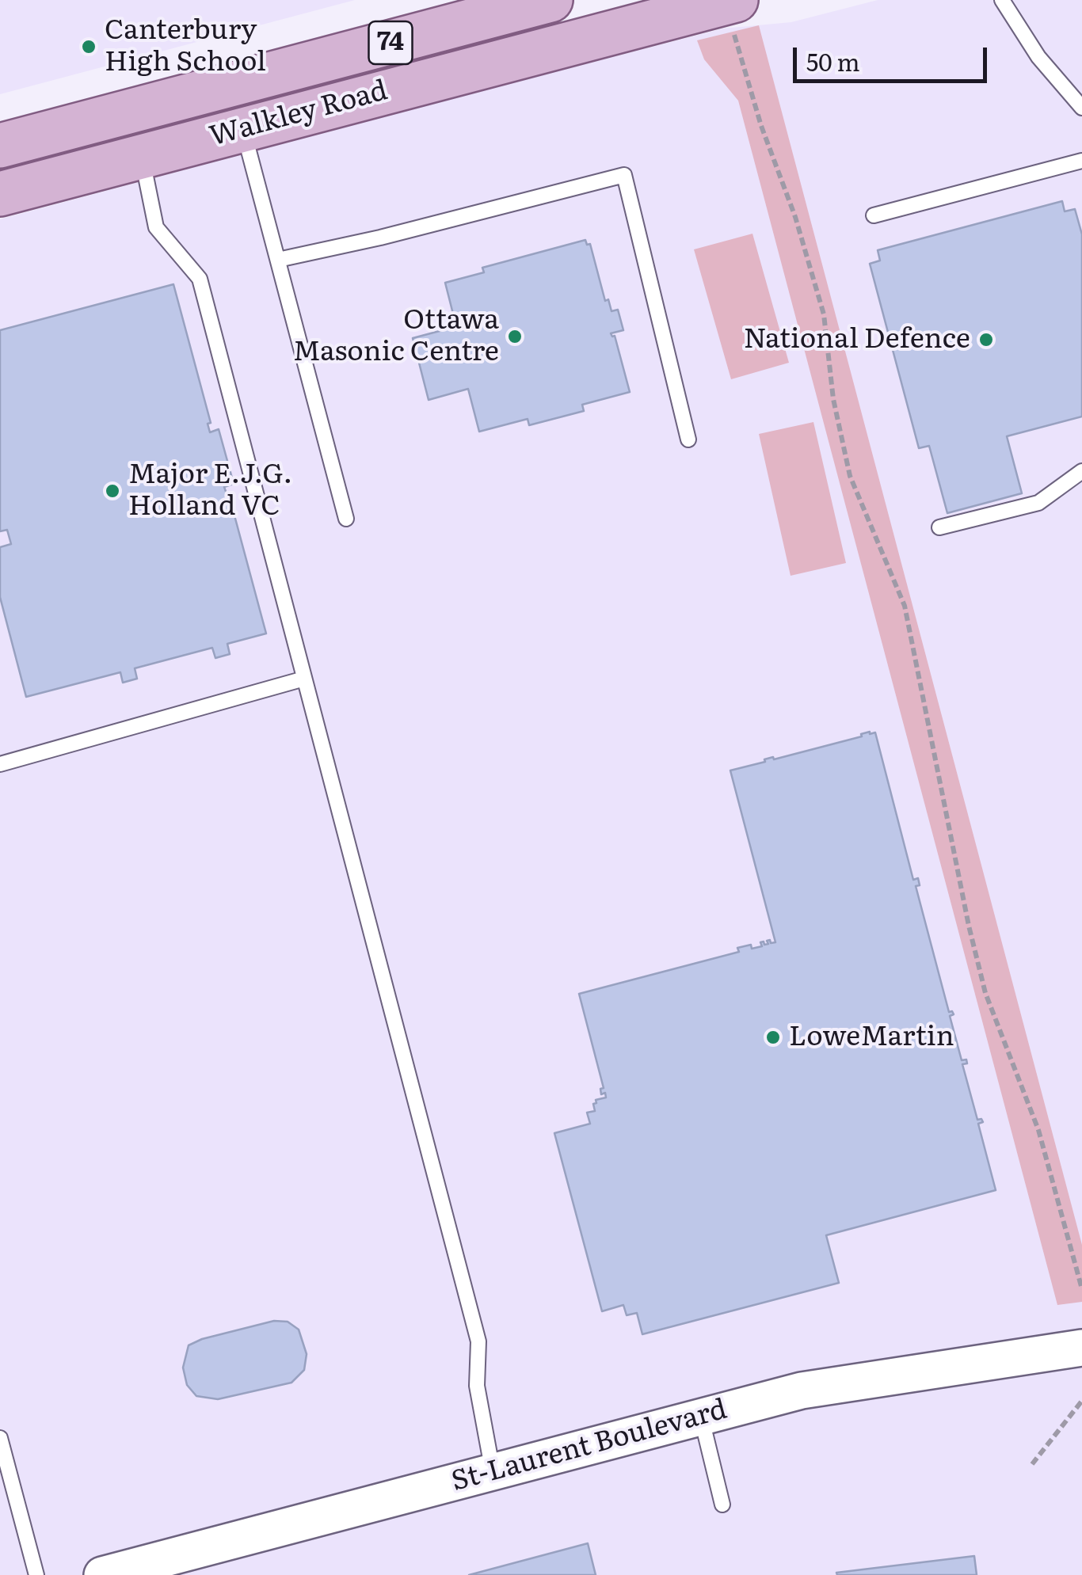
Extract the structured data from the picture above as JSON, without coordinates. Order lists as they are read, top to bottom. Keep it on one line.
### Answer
{"streets":{"main road":["74","Walkley Road"],"street":["St-Laurent Boulevard"]},"places":["Canterbury High School","Ottawa Masonic Centre","National Defence","Major E.J.G. Holland VC","LoweMartin"],"scale_bar":"50 m"}
